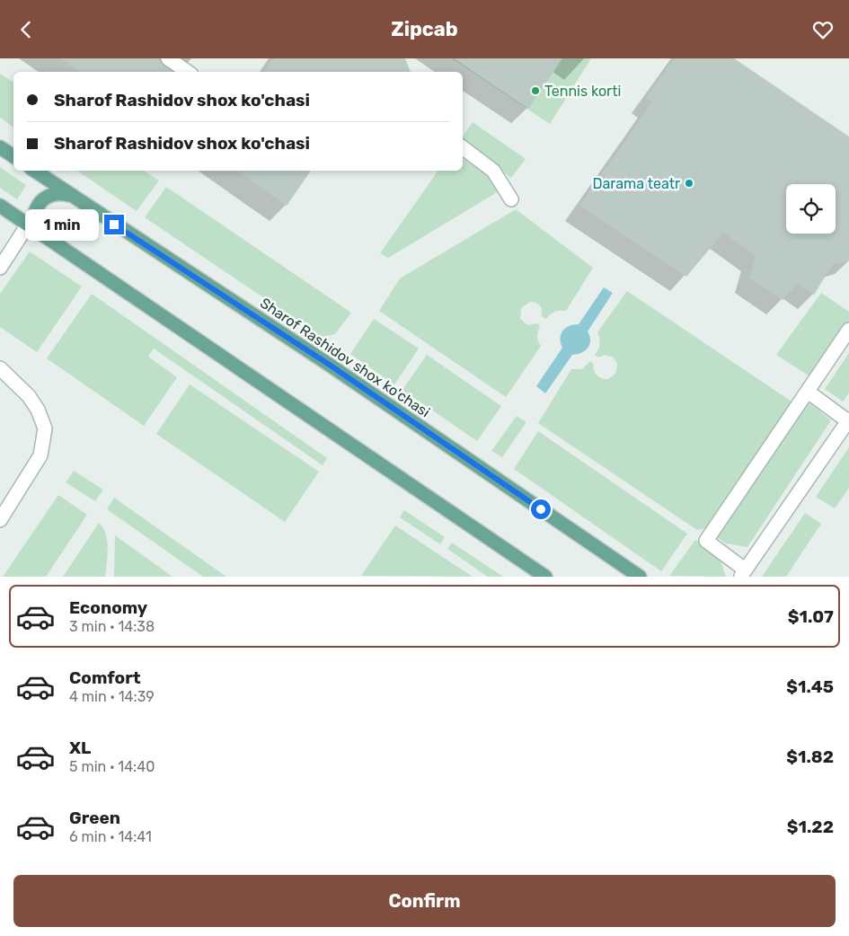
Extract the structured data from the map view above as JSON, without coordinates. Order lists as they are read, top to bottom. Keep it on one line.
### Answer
{"streets":{"main road":["Sharof Rashidov shox ko'chasi"]},"places":["Tennis korti","Darama teatr"],"page":{"header":"Zipcab","banner":["Sharof Rashidov shox ko'chasi","Sharof Rashidov shox ko'chasi"],"bubble":"1 min","list":[{"name":"Economy","note":"3 min · 14:38","value":"$1.07"},{"name":"Comfort","note":"4 min · 14:39","value":"$1.45"},{"name":"XL","note":"5 min · 14:40","value":"$1.82"},{"name":"Green","note":"6 min · 14:41","value":"$1.22"}],"buttons":"Confirm"}}
